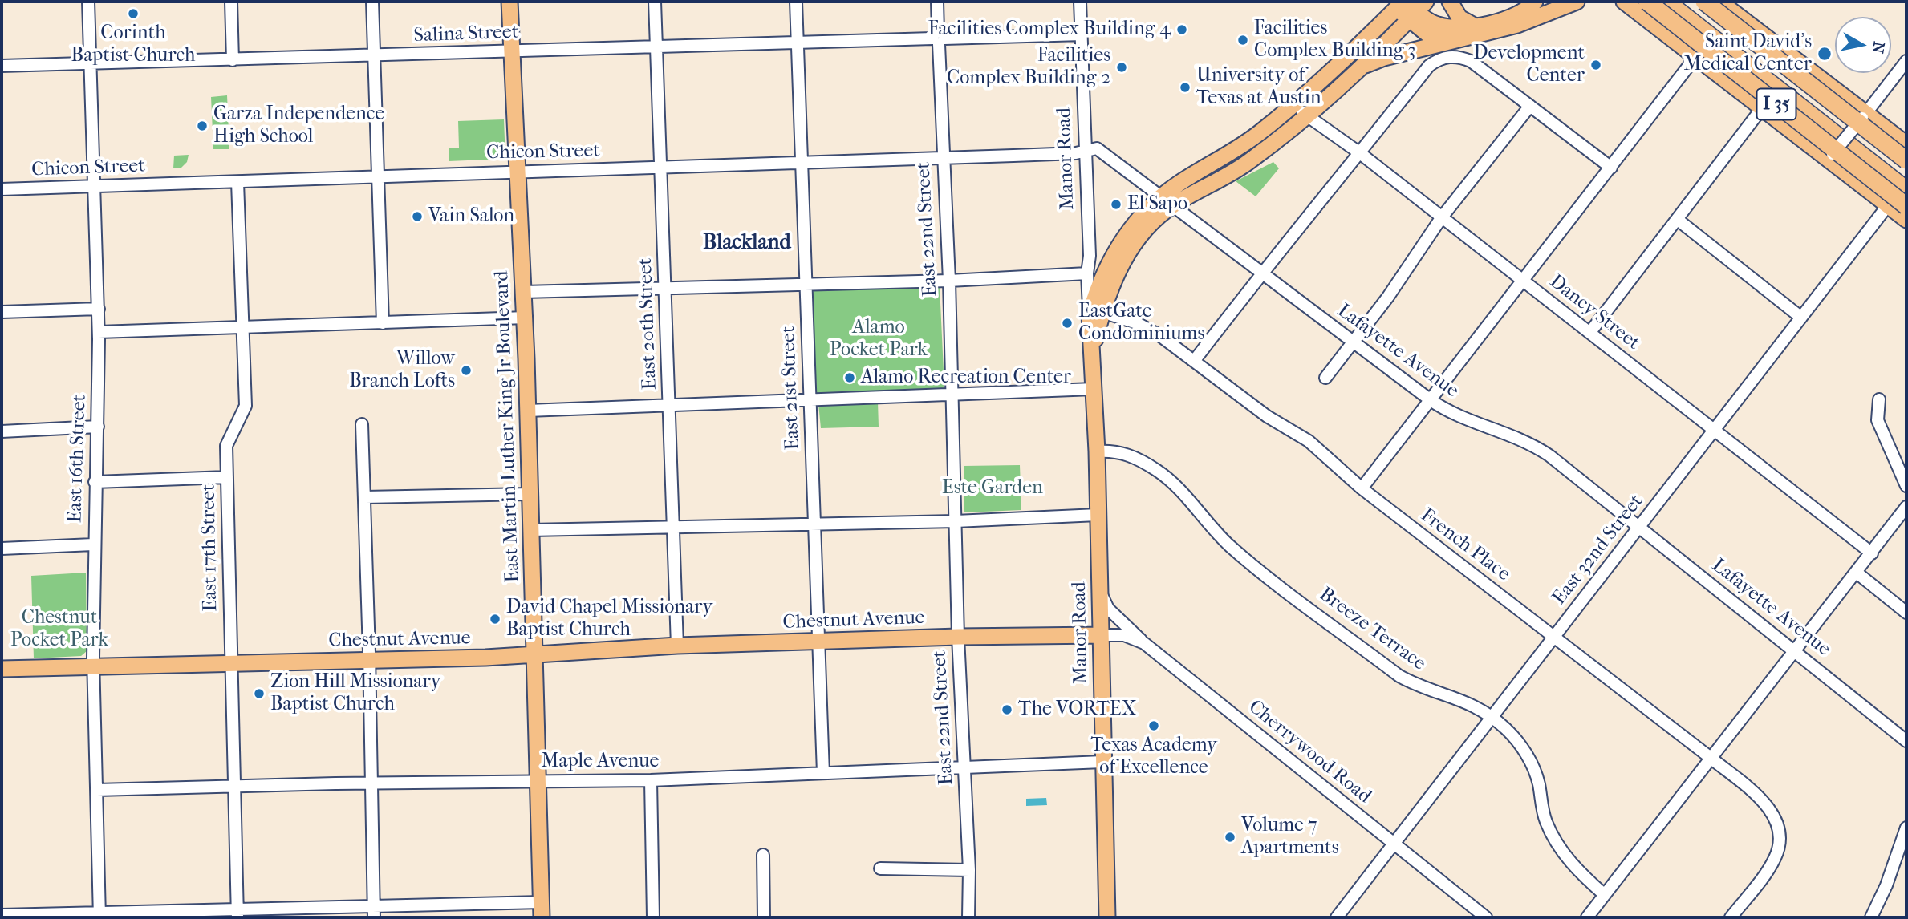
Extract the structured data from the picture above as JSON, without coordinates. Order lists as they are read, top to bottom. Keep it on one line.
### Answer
{"streets":{"highway":["I 35"],"main road":["Manor Road","East Martin Luther King Jr Boulevard","Chestnut Avenue"],"street":["Salina Street","Chicon Street","East 22nd Street","Dancy Street","East 20th Street","Lafayette Avenue","East 21st Street","East 16th Street","French Place","East 17th Street","East 32nd Street","Breeze Terrace","Cherrywood Road","Maple Avenue"]},"crossings":[["Salina Street","Manor Road"],["Salina Street","East 22nd Street"],["Salina Street","East 20th Street"],["Salina Street","East 21st Street"],["Salina Street","East Martin Luther King Jr Boulevard"],["Salina Street","East 16th Street"],["Chicon Street","Manor Road"],["Chicon Street","East 22nd Street"],["Chicon Street","East 20th Street"],["Chicon Street","Lafayette Avenue"],["Chicon Street","East 21st Street"],["Chicon Street","East Martin Luther King Jr Boulevard"],["Chicon Street","East 16th Street"],["Chicon Street","East 17th Street"],["Manor Road","Lafayette Avenue"],["Manor Road","French Place"],["Manor Road","Chestnut Avenue"],["Manor Road","Breeze Terrace"],["Manor Road","Cherrywood Road"],["Manor Road","Maple Avenue"],["East 22nd Street","Chestnut Avenue"],["East 22nd Street","Maple Avenue"],["Dancy Street","East 32nd Street"],["East 20th Street","Chestnut Avenue"],["Lafayette Avenue","East 32nd Street"],["East 21st Street","Chestnut Avenue"],["East 21st Street","Maple Avenue"],["East Martin Luther King Jr Boulevard","Chestnut Avenue"],["East Martin Luther King Jr Boulevard","Maple Avenue"],["East 16th Street","Chestnut Avenue"],["East 16th Street","Maple Avenue"],["French Place","East 32nd Street"],["East 17th Street","Chestnut Avenue"],["East 17th Street","Maple Avenue"],["East 32nd Street","Breeze Terrace"],["East 32nd Street","Cherrywood Road"],["Chestnut Avenue","Cherrywood Road"]],"districts":["Blackland"],"parks":["Alamo Pocket Park","Este Garden","Chestnut Pocket Park"],"places":["Corinth Baptist Church","Facilities Complex Building 4","Facilities Complex Building 3","Saint David's Medical Center","Development Center","Facilities Complex Building 2","University of Texas at Austin","Garza Independence High School","El Sapo","Vain Salon","EastGate Condominiums","Willow Branch Lofts","Alamo Recreation Center","David Chapel Missionary Baptist Church","Zion Hill Missionary Baptist Church","The VORTEX","Texas Academy of Excellence","Volume 7 Apartments"],"north":"right"}
